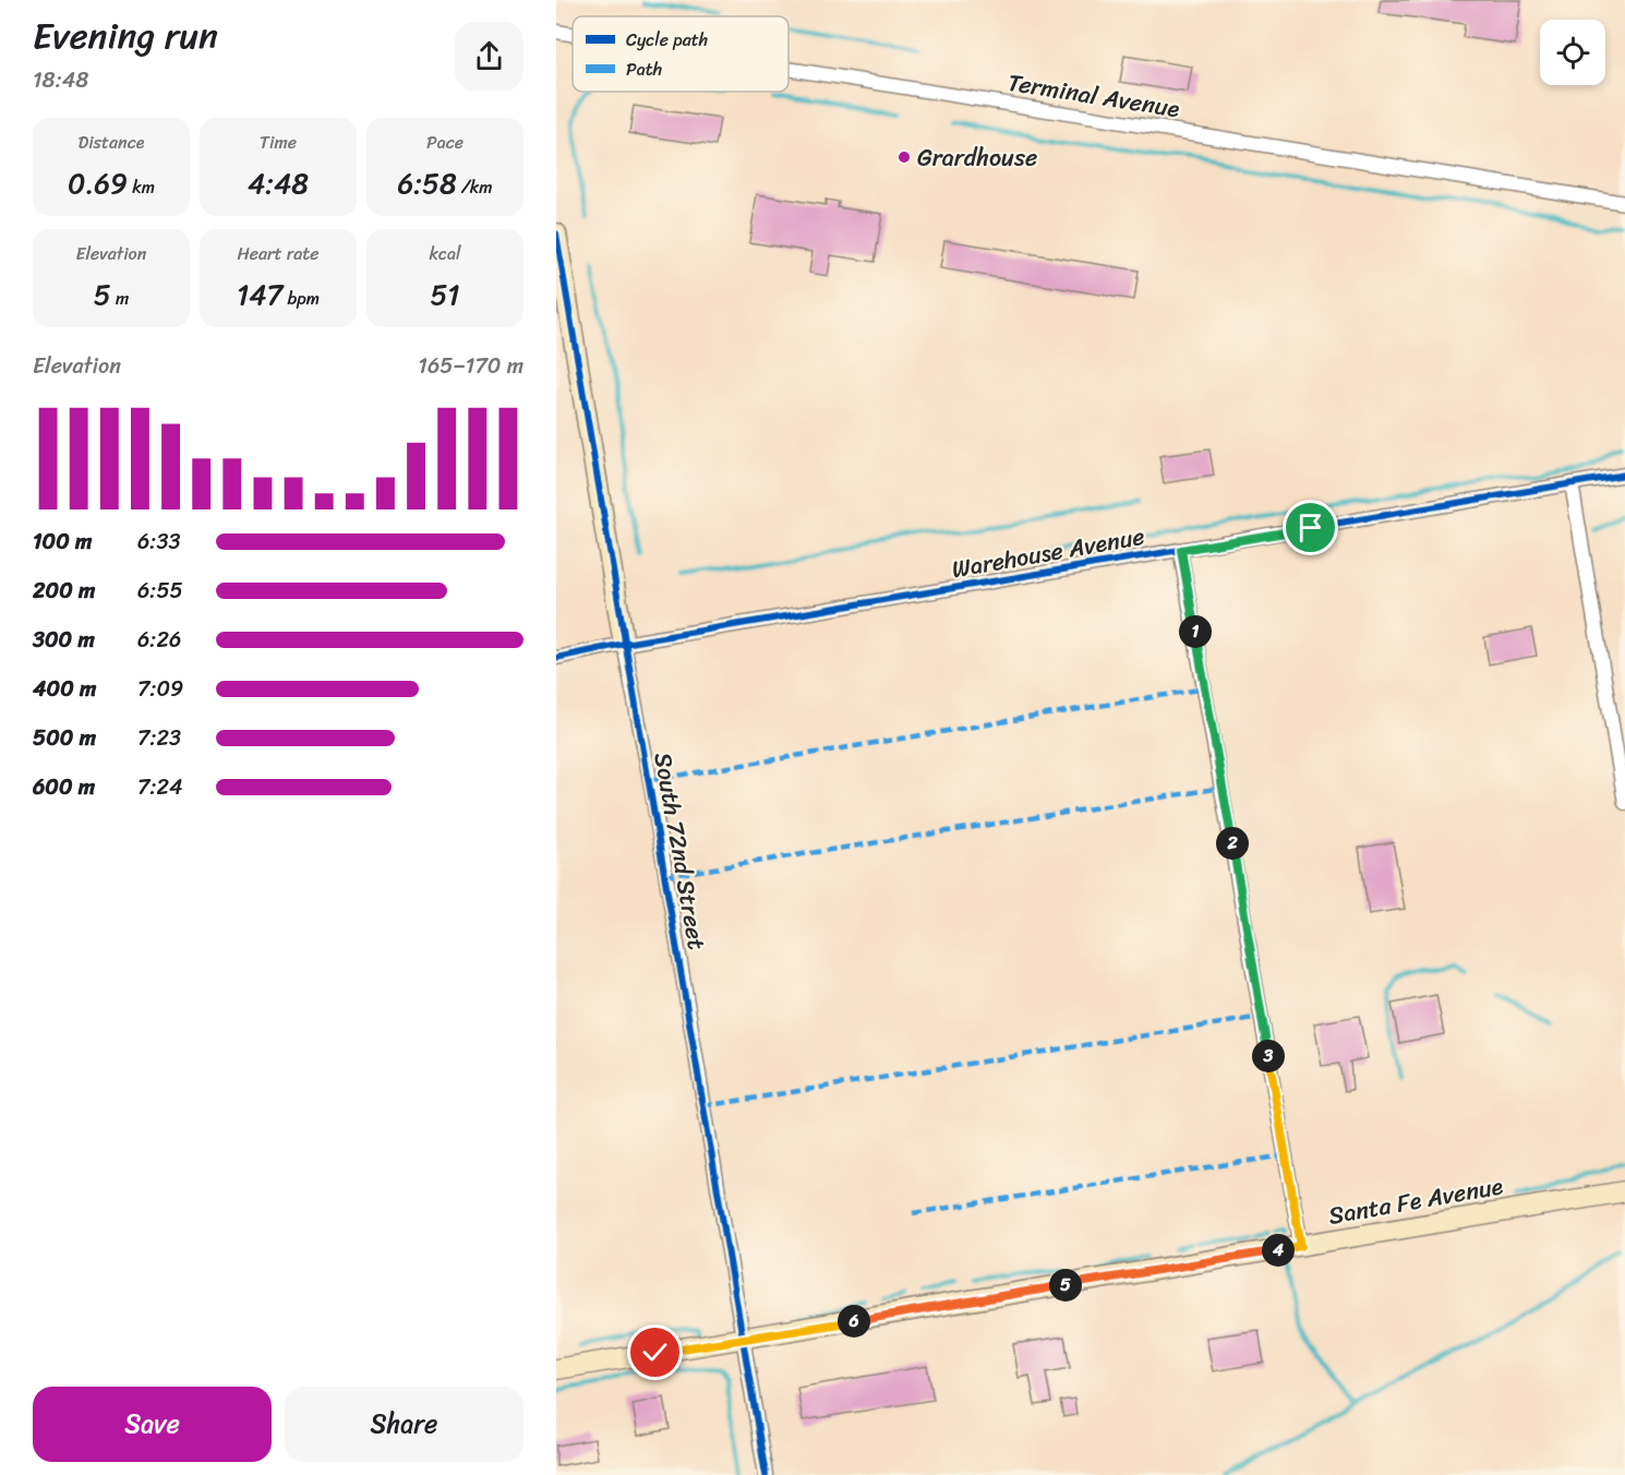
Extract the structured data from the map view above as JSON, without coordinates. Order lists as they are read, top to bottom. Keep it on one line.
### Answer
{"streets":{"street":["Terminal Avenue","Warehouse Avenue","South 72nd Street","Santa Fe Avenue"]},"crossings":[["Warehouse Avenue","South 72nd Street"],["South 72nd Street","Santa Fe Avenue"]],"places":["Grardhouse"],"legend":["Cycle path","Path"],"page":{"heading":["Evening run","18:48"],"stats":[["Distance","0.69 km"],["Time","4:48"],["Pace","6:58 /km"],["Elevation","5 m"],["Heart rate","147 bpm"],["kcal","51"]],"chart":["Elevation","165–170 m"],"list":[{"name":"100 m","note":"6:33"},{"name":"200 m","note":"6:55"},{"name":"300 m","note":"6:26"},{"name":"400 m","note":"7:09"},{"name":"500 m","note":"7:23"},{"name":"600 m","note":"7:24"}],"pins":["1","2","3","4","5","6"],"buttons":["Save","Share"]}}
